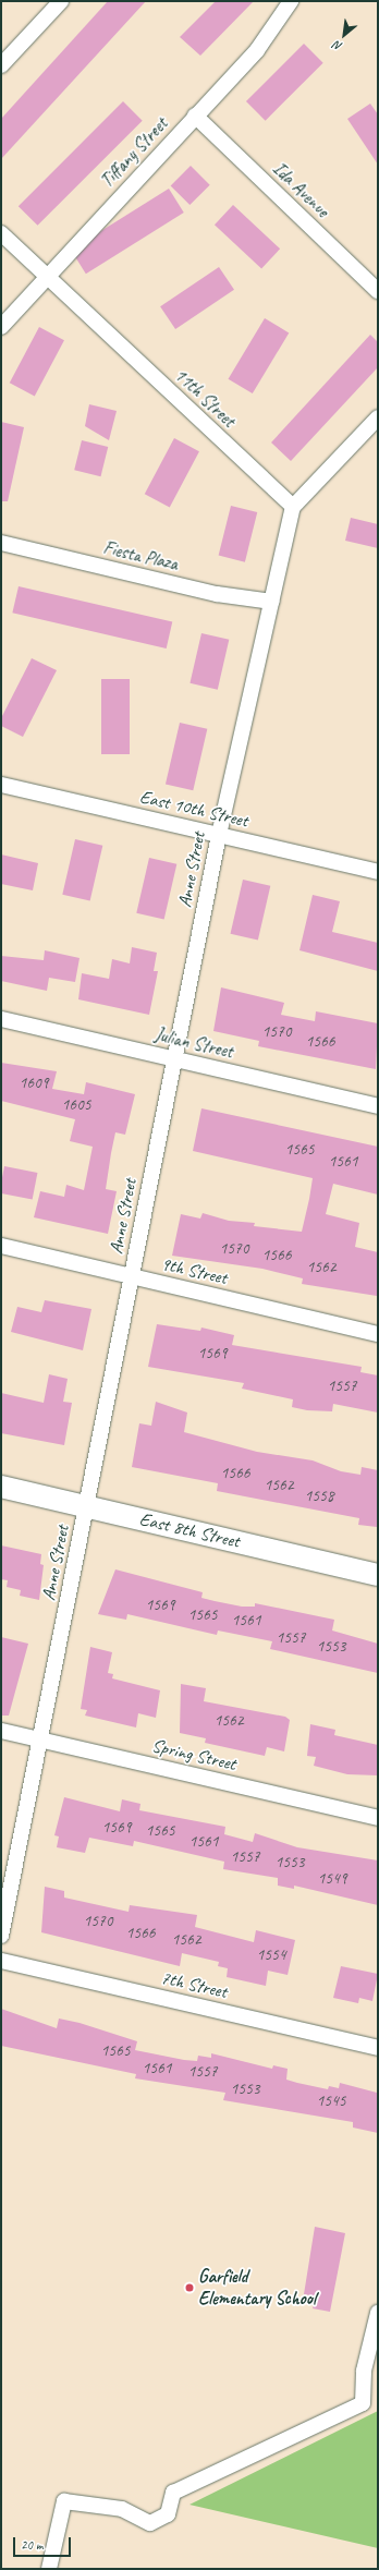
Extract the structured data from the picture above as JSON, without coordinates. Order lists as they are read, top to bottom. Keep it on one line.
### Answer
{"streets":{"street":["Tiffany Street","Ida Avenue","11th Street","Fiesta Plaza","East 10th Street","Anne Street","Julian Street","9th Street","East 8th Street","Spring Street","7th Street"]},"crossings":[["Tiffany Street","Ida Avenue"],["Tiffany Street","11th Street"],["11th Street","Anne Street"],["Fiesta Plaza","Anne Street"],["East 10th Street","Anne Street"],["Anne Street","Julian Street"],["Anne Street","9th Street"],["Anne Street","East 8th Street"],["Anne Street","Spring Street"]],"places":["Garfield Elementary School"],"house_numbers":["1570","1566","1609","1605","1565","1561","1570","1566","1562","1569","1557","1566","1562","1558","1569","1565","1561","1557","1553","1562","1569","1565","1561","1557","1553","1549","1570","1566","1562","1554","1565","1561","1557","1553","1545"],"scale_bar":"20 m","north":"bottom left"}
